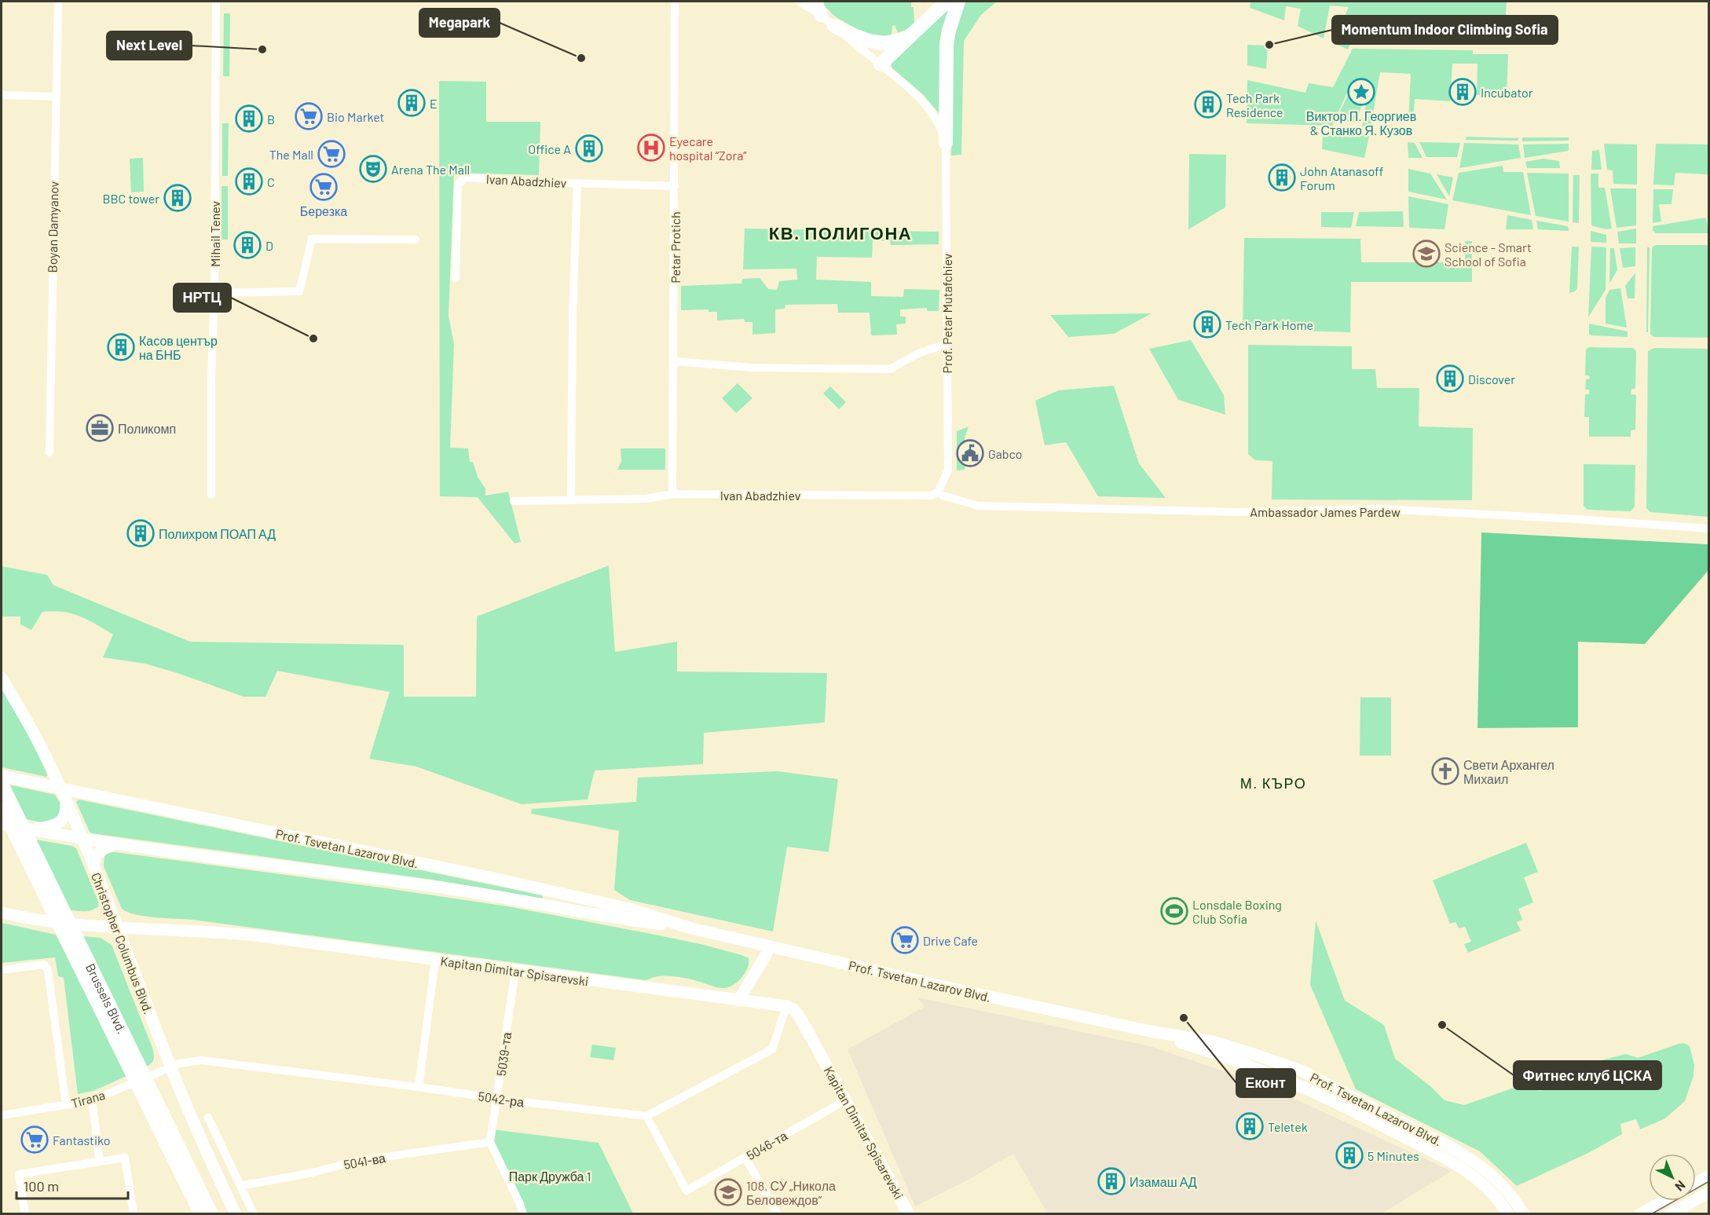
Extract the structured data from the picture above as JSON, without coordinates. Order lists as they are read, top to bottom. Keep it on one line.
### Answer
{"streets":{"main road":["Prof. Tsvetan Lazarov Blvd.","Christopher Columbus Blvd.","Kapitan Dimitar Spisarevski","Brussels Blvd."],"street":["Ivan Abadzhiev","Boyan Damyanov","Mihail Tenev","Petar Protich","Prof. Petar Mutafchiev","Ambassador James Pardew","5039-та","Tirana","5042-ра","5046-та","5041-ва"]},"crossings":[["Ivan Abadzhiev","Petar Protich"],["Ivan Abadzhiev","Prof. Petar Mutafchiev"],["Prof. Tsvetan Lazarov Blvd.","Christopher Columbus Blvd."],["Christopher Columbus Blvd.","Kapitan Dimitar Spisarevski"],["Christopher Columbus Blvd.","Tirana"],["Christopher Columbus Blvd.","5042-ра"],["Kapitan Dimitar Spisarevski","5039-та"],["Kapitan Dimitar Spisarevski","5046-та"],["5039-та","5042-ра"],["5039-та","5041-ва"],["Tirana","5042-ра"],["5042-ра","5046-та"]],"districts":["КВ. ПОЛИГОНА","М. КЪРО"],"parks":["Парк Дружба 1"],"places":{"other":["Momentum Indoor Climbing Sofia","Next Level","Megapark","НРТЦ","Еконт","Фитнес клуб ЦСКА"],"place":["Виктор П. Георгиев & Станко Я. Кузов"],"building":["Incubator","E","Tech Park Residence","B","Office A","John Atanasoff Forum","C","BBC tower","D","Tech Park Home","Касов център на БНБ","Discover","Полихром ПОАП АД","Teletek","5 Minutes","Изамаш АД"],"supermarket":["Bio Market","The Mall","Березка","Drive Cafe","Fantastiko"],"hospital":["Eyecare hospital “Zora”"],"theatre":["Arena The Mall"],"school or university":["Science - Smart School of Sofia","108. СУ „Никола Беловеждов“"],"office":["Поликомп"],"public building":["Gabco"],"church":["Свети Архангел Михаил"],"sports":["Lonsdale Boxing Club Sofia"]},"scale_bar":"100 m","north":"bottom right"}
